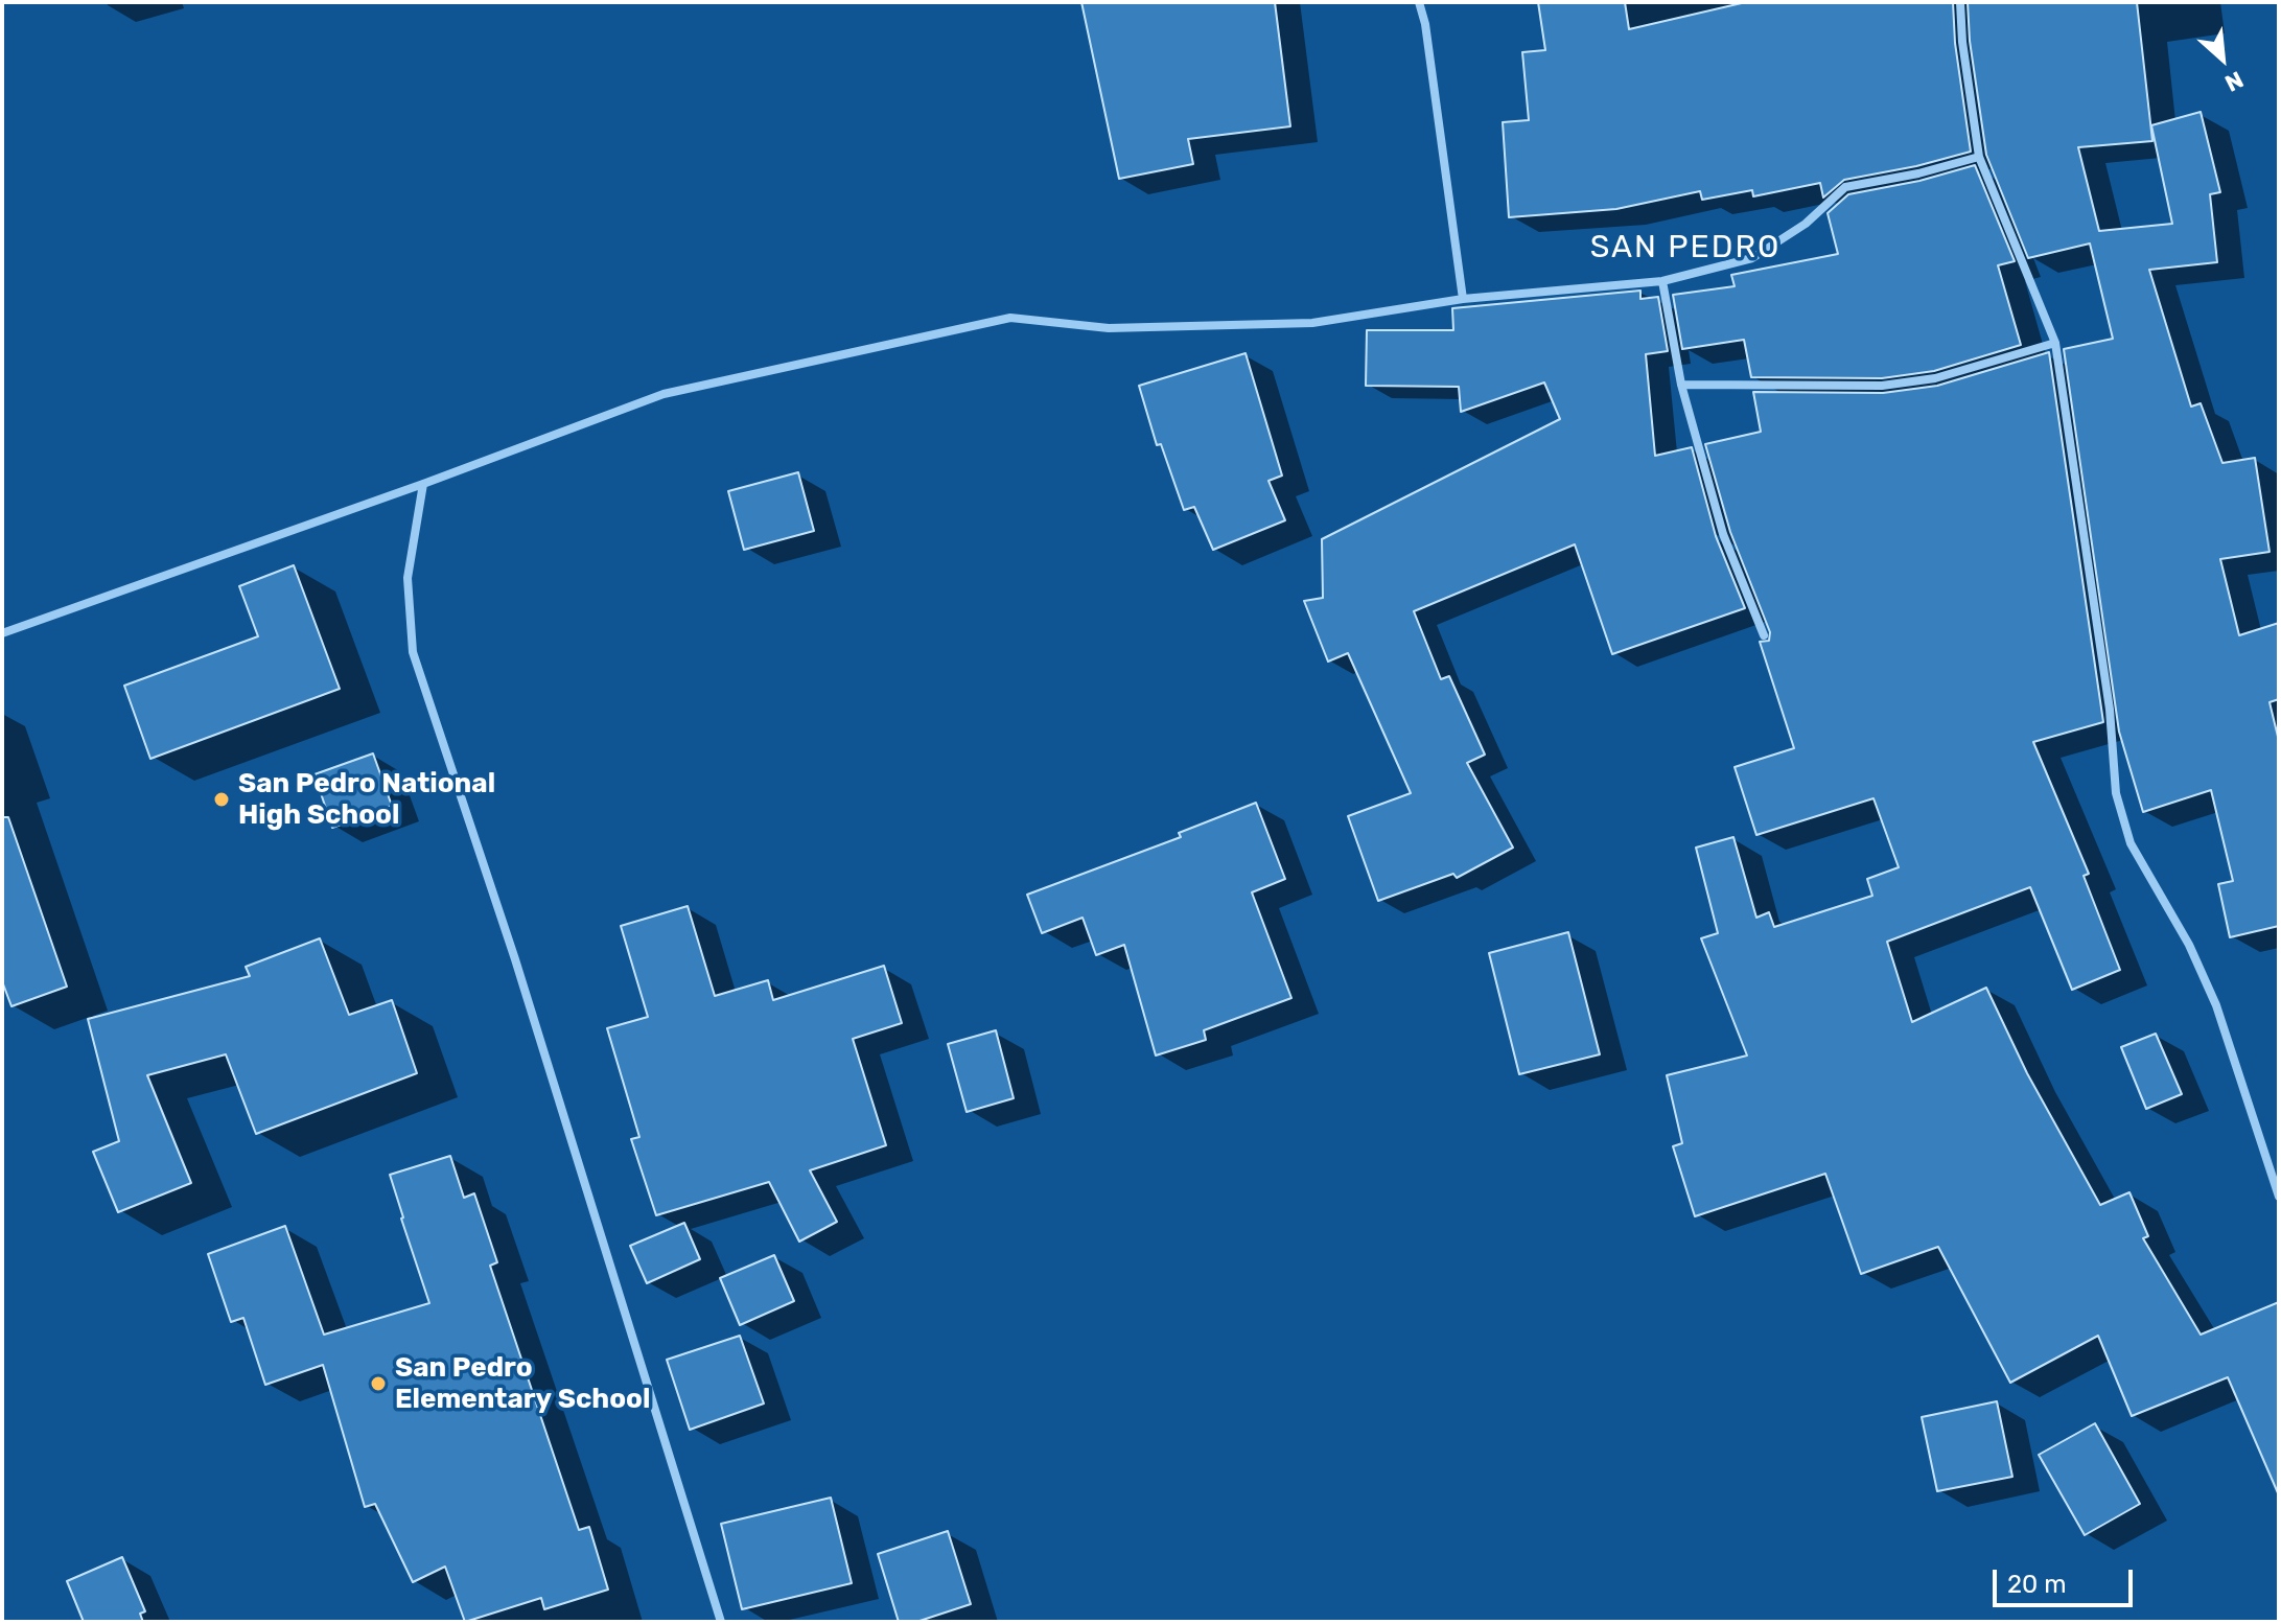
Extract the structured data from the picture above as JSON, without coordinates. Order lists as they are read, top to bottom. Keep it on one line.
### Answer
{"districts":["SAN PEDRO"],"places":["San Pedro National High School","San Pedro Elementary School"],"scale_bar":"20 m","north":"bottom right"}
